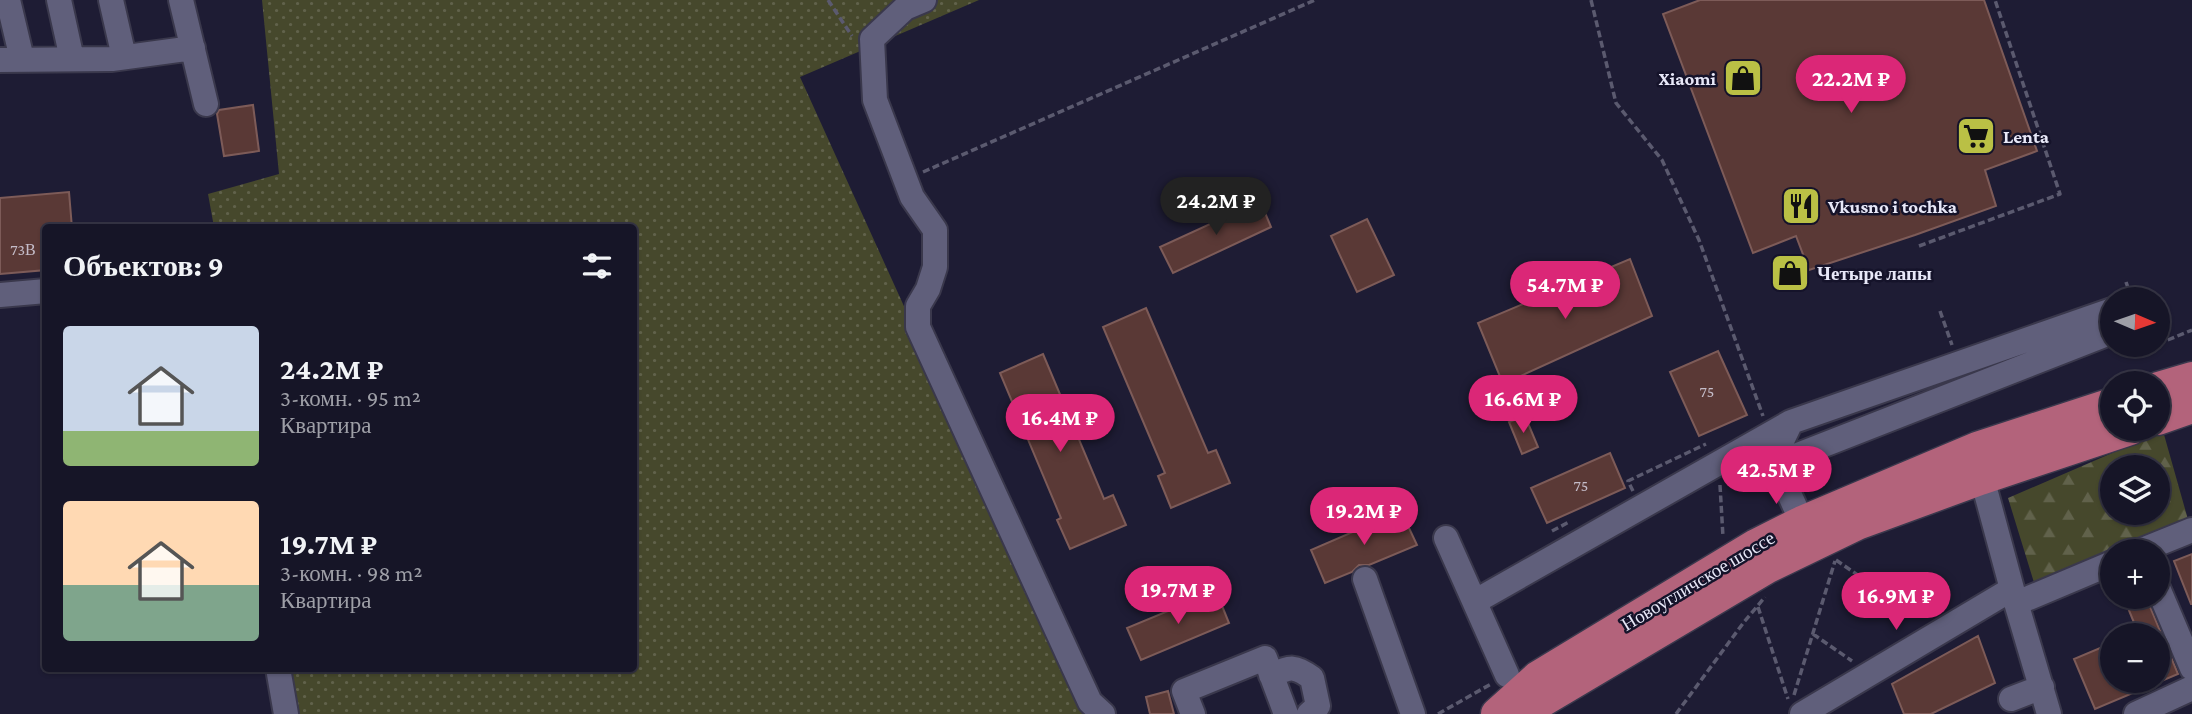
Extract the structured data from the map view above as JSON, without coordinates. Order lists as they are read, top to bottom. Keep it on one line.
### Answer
{"streets":{"main road":["Новоугличское шоссе"]},"places":{"shop":["Xiaomi","Четыре лапы"],"supermarket":["Lenta"],"restaurant":["Vkusno i tochka"]},"house_numbers":["73В","75","75"],"north":"right","page":{"price":["22.2M ₽","24.2M ₽","54.7M ₽","16.6M ₽","16.4M ₽","42.5M ₽","19.2M ₽","19.7M ₽","16.9M ₽"],"heading":"Объектов: 9","map_buttons":["+","−"],"list":[{"name":"24.2M ₽","note":"3-комн. · 95 m² · Квартира"},{"name":"19.7M ₽","note":"3-комн. · 98 m² · Квартира"}]}}
